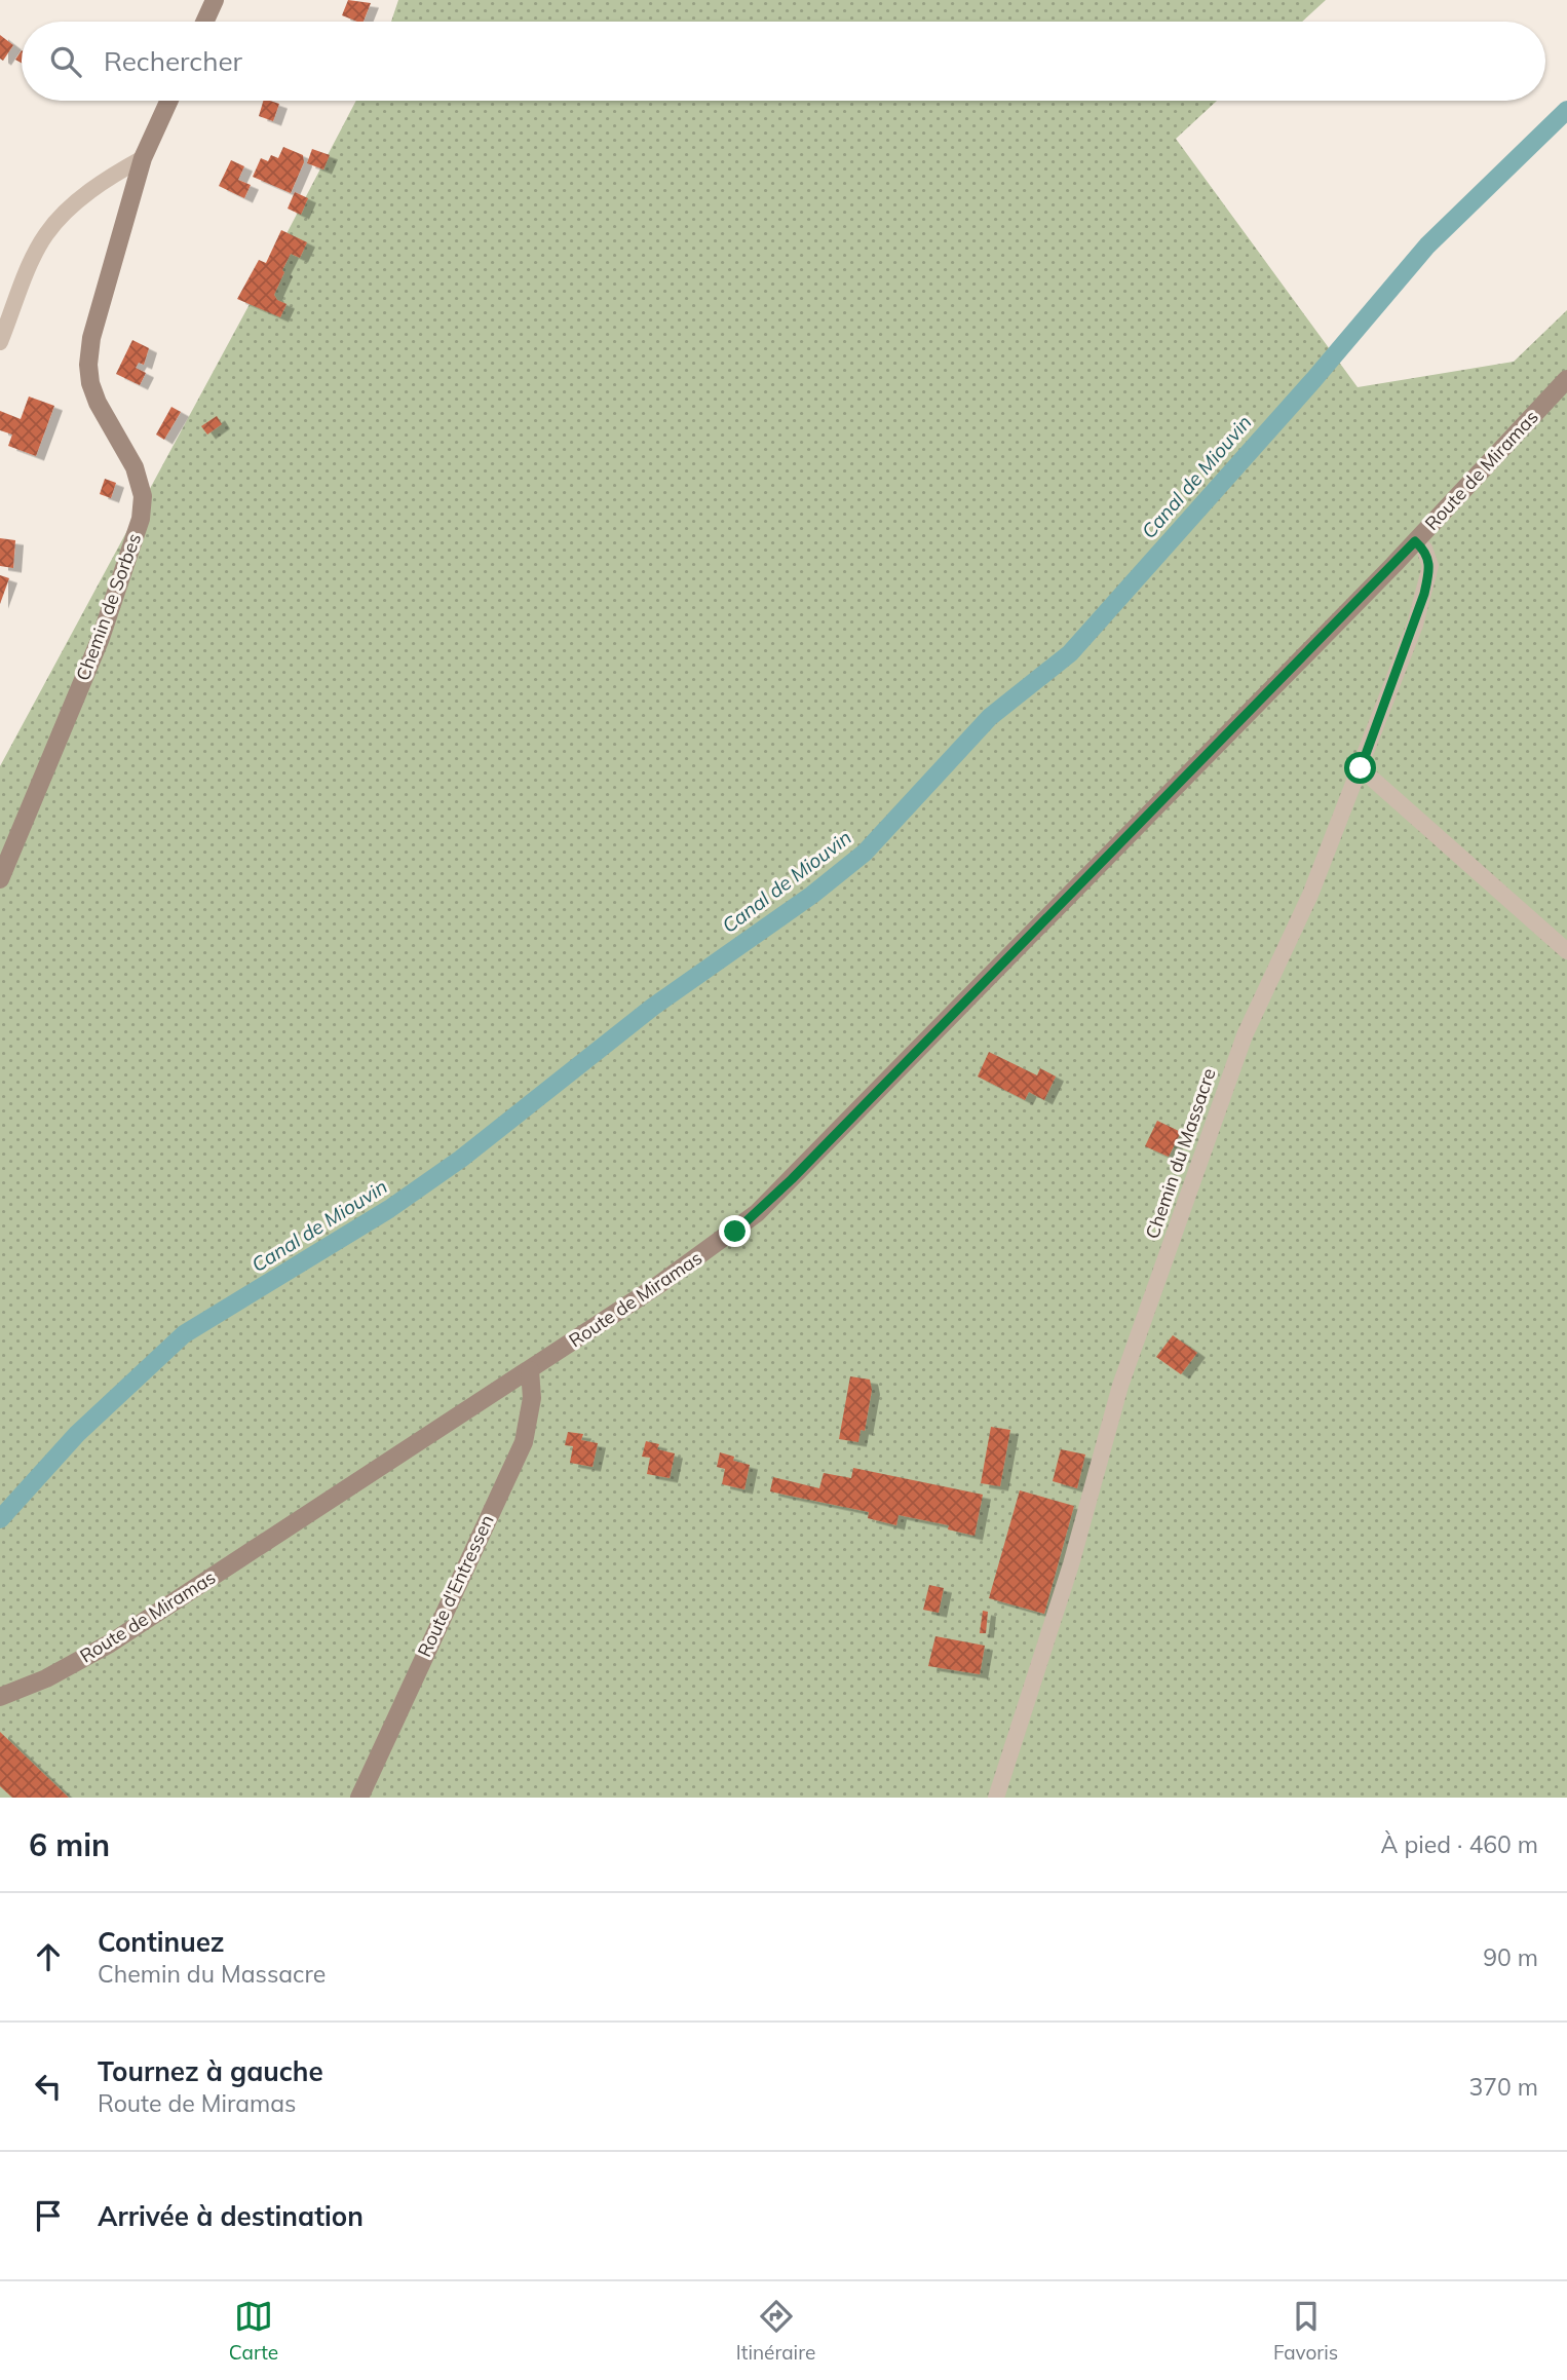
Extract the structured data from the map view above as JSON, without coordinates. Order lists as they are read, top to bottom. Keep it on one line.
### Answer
{"streets":{"main road":["Route de Miramas","Chemin de Sorbes","Route d'Entressen"],"street":["Chemin du Massacre"]},"crossings":[["Route de Miramas","Chemin du Massacre"],["Route de Miramas","Route d'Entressen"]],"water":["Canal de Miouvin"],"page":{"search":"Rechercher","heading":["6 min","À pied · 460 m"],"list":[["Continuez","Chemin du Massacre","90 m"],["Tournez à gauche","Route de Miramas","370 m"],"Arrivée à destination"],"nav":["Carte","Itinéraire","Favoris"]}}
